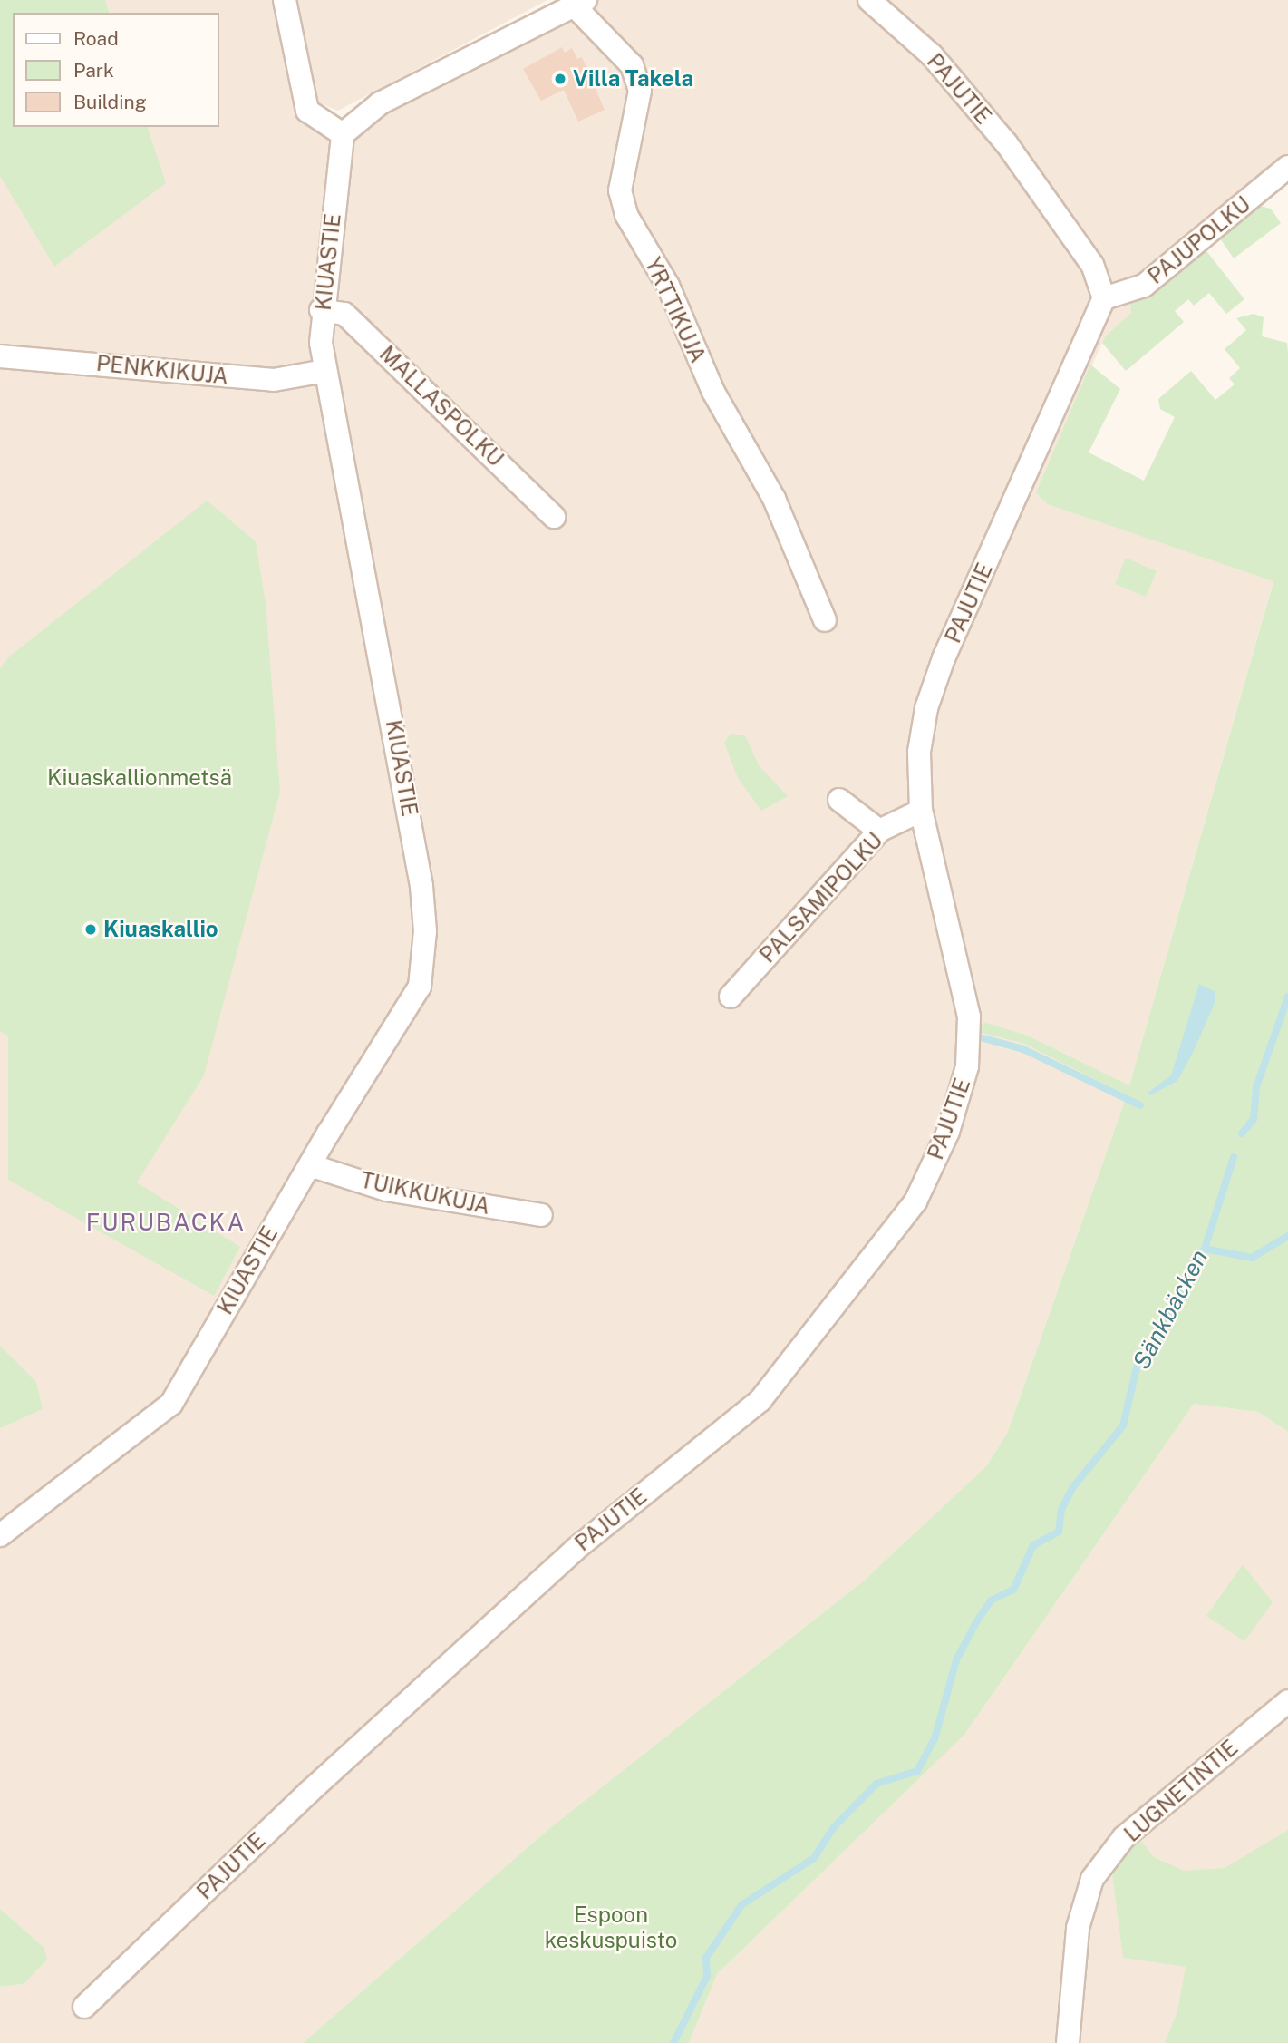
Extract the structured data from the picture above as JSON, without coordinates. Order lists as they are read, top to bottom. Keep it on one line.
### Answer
{"streets":{"street":["PAJUTIE","PAJUPOLKU","KIUASTIE","YRTTIKUJA","PENKKIKUJA","MALLASPOLKU","PALSAMIPOLKU","TUIKKUKUJA","LUGNETINTIE"]},"crossings":[["PAJUTIE","PAJUPOLKU"],["PAJUTIE","PALSAMIPOLKU"],["KIUASTIE","PENKKIKUJA"],["KIUASTIE","MALLASPOLKU"],["KIUASTIE","TUIKKUKUJA"]],"districts":["FURUBACKA"],"water":["Sänkbäcken"],"parks":["Kiuaskallionmetsä","Espoon keskuspuisto"],"places":["Villa Takela","Kiuaskallio"],"legend":["Road","Park","Building"]}
